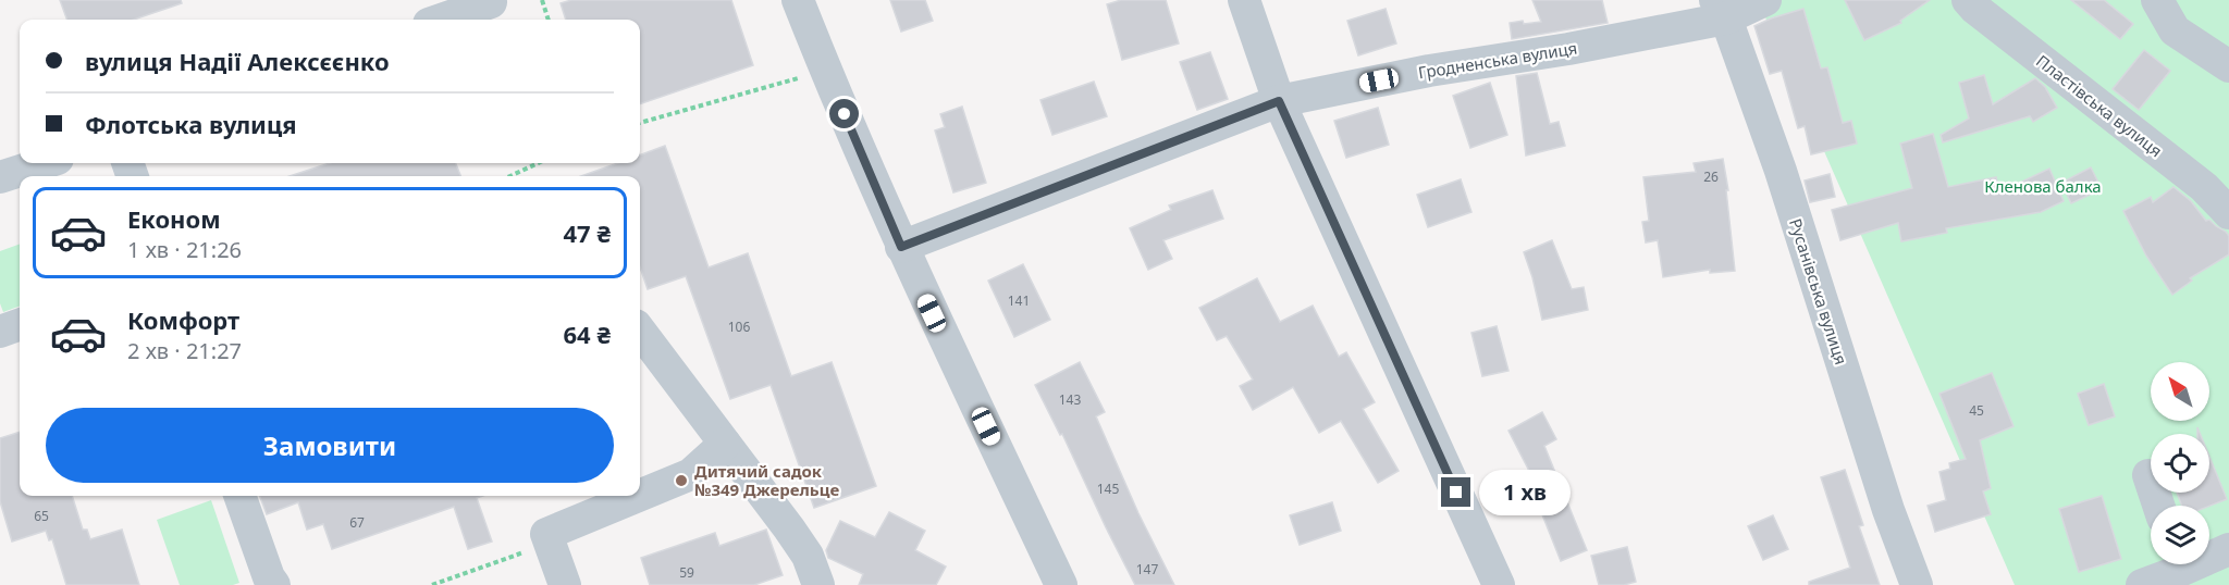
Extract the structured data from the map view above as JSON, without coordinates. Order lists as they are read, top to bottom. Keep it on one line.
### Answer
{"streets":{"street":["Гродненська вулиця","Пластівська вулиця","Русанівська вулиця"]},"crossings":[["Гродненська вулиця","Русанівська вулиця"]],"parks":["Кленова балка"],"places":["Дитячий садок №349 Джерельце"],"house_numbers":["26","141","106","143","45","145","65","67","147","59"],"north":"top left","page":{"banner":["вулиця Надії Алексєєнко","Флотська вулиця"],"list":[{"name":"Економ","note":"1 хв · 21:26","value":"47 ₴"},{"name":"Комфорт","note":"2 хв · 21:27","value":"64 ₴"}],"buttons":"Замовити","bubble":"1 хв"}}
